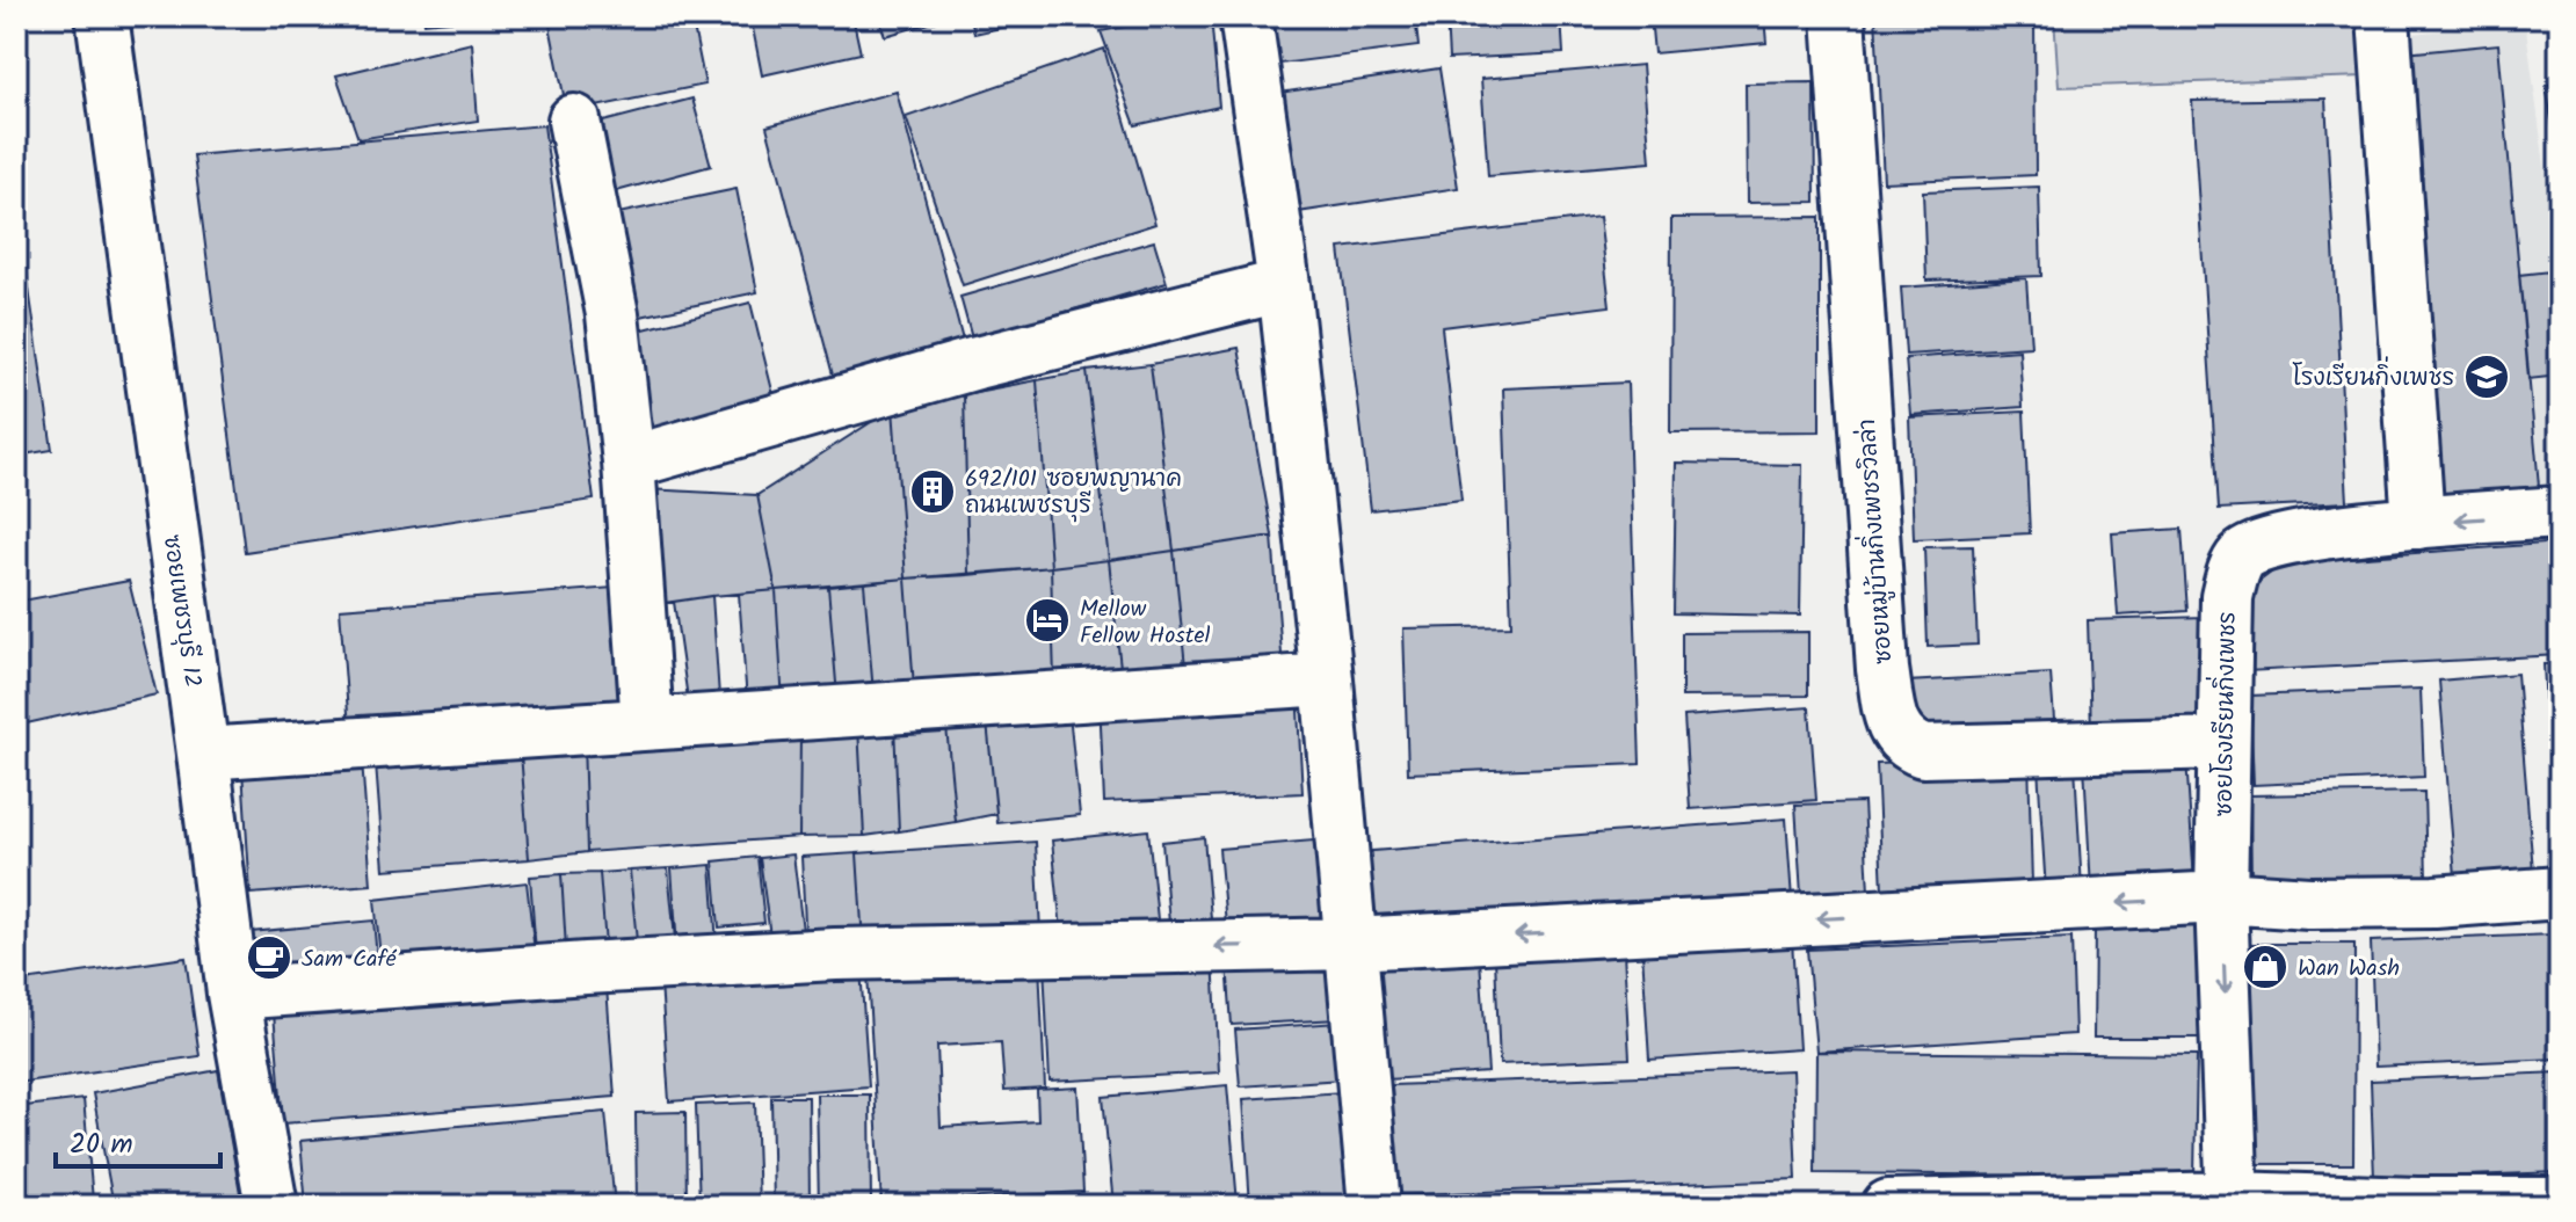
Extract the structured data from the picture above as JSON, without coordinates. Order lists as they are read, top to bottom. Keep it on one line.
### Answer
{"streets":{"street":["ซอยหมู่บ้านกิ่งเพชรวิลล่า","ซอยเพชรบุรี 12","ซอยโรงเรียนกิ่งเพชร"]},"crossings":[["ซอยหมู่บ้านกิ่งเพชรวิลล่า","ซอยโรงเรียนกิ่งเพชร"]],"places":{"school or university":["โรงเรียนกิ่งเพชร"],"building":["692/101 ซอยพญานาค ถนนเพชรบุรี"],"hotel":["Mellow Fellow Hostel"],"cafe":["Sam Café"],"shop":["Wan Wash"]},"scale_bar":"20 m"}
